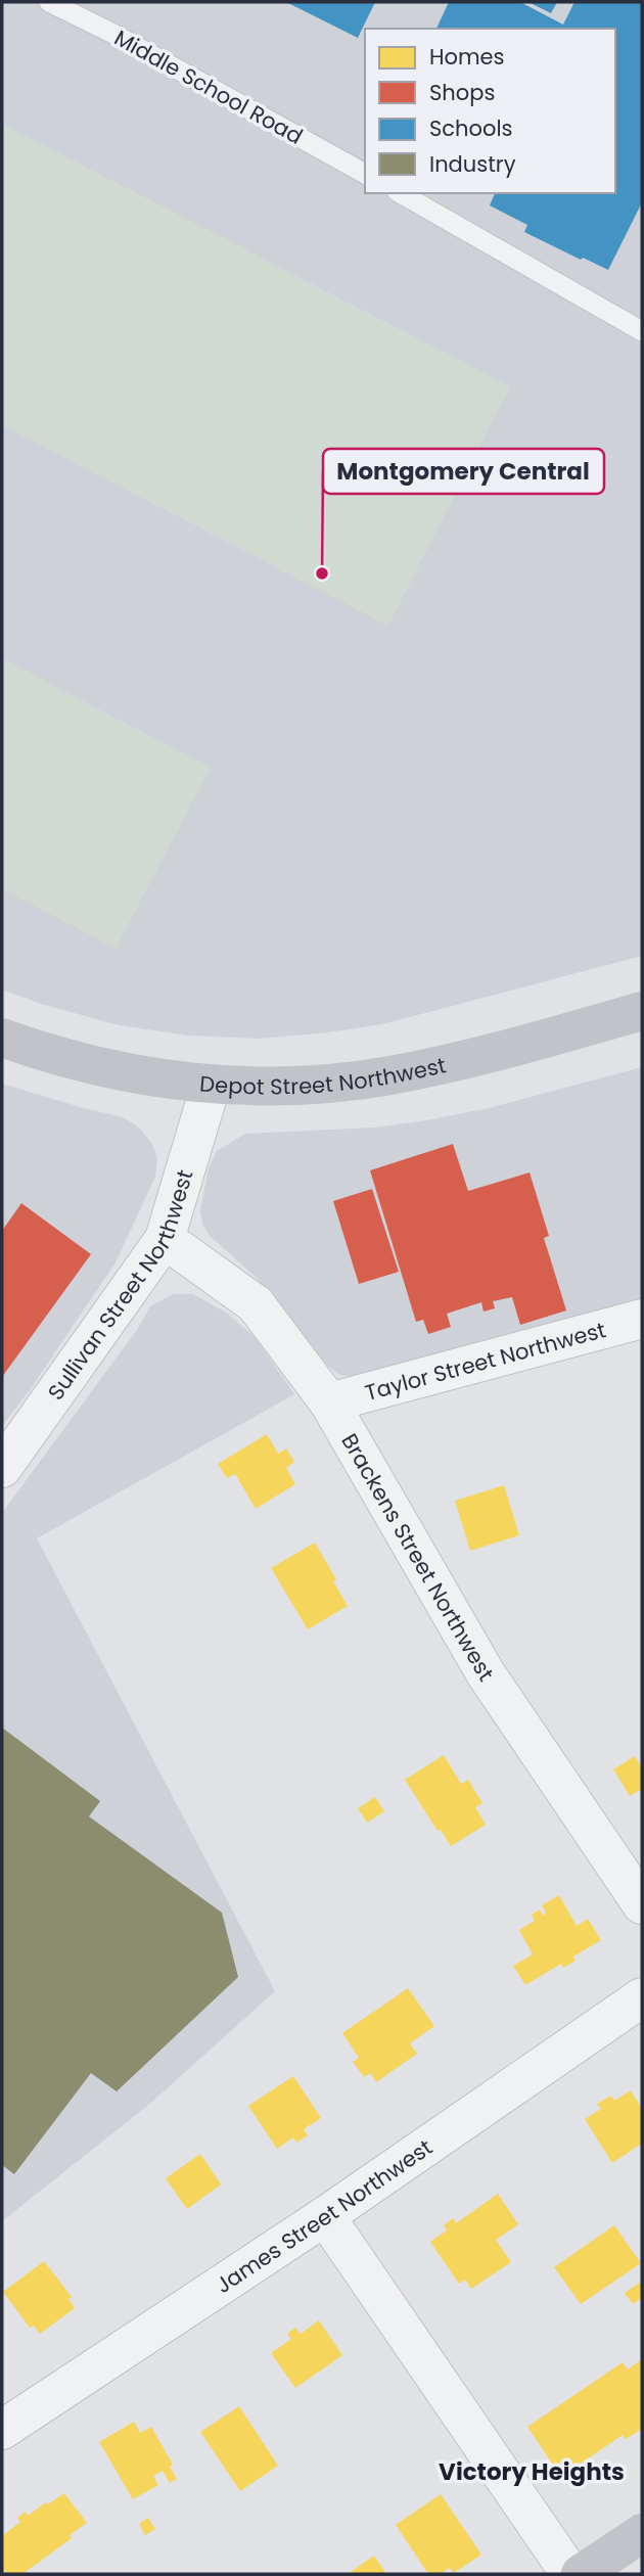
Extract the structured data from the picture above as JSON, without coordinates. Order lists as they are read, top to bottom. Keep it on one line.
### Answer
{"streets":{"main road":["Depot Street Northwest"],"street":["Sullivan Street Northwest","Taylor Street Northwest","Brackens Street Northwest","James Street Northwest"],"lane":["Middle School Road"]},"crossings":[["Depot Street Northwest","Sullivan Street Northwest"],["Sullivan Street Northwest","Brackens Street Northwest"],["Taylor Street Northwest","Brackens Street Northwest"]],"districts":["Victory Heights"],"places":["Montgomery Central"],"legend":["Homes","Shops","Schools","Industry"]}
